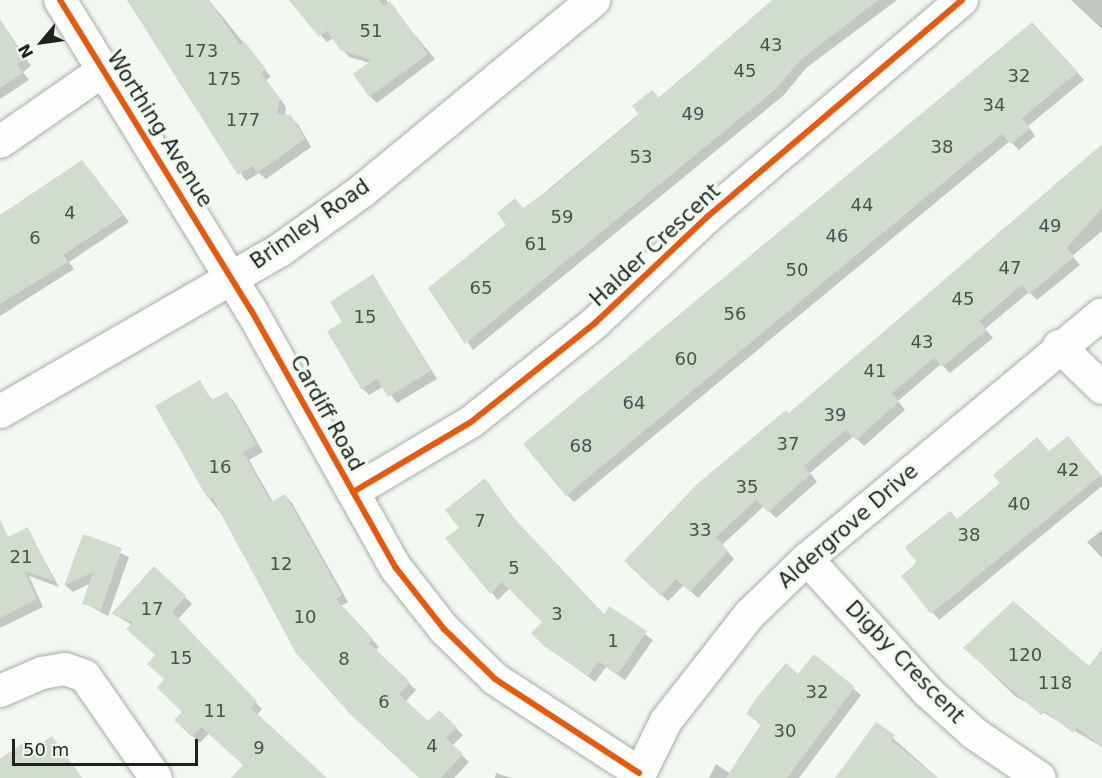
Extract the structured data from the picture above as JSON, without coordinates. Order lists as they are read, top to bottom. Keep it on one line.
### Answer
{"streets":{"main road":["Brimley Road"],"street":["Worthing Avenue","Halder Crescent","Cardiff Road","Aldergrove Drive","Digby Crescent"]},"crossings":[["Worthing Avenue","Brimley Road"],["Worthing Avenue","Cardiff Road"],["Brimley Road","Cardiff Road"],["Halder Crescent","Cardiff Road"],["Cardiff Road","Aldergrove Drive"],["Aldergrove Drive","Digby Crescent"]],"house_numbers":["51","43","173","45","32","175","34","49","177","38","53","44","4","59","49","46","6","61","47","50","65","45","56","15","43","60","41","64","39","37","68","16","42","35","40","7","33","38","21","12","5","17","3","10","1","120","15","8","118","32","6","11","30","4","9"],"scale_bar":"50 m","north":"bottom left"}
